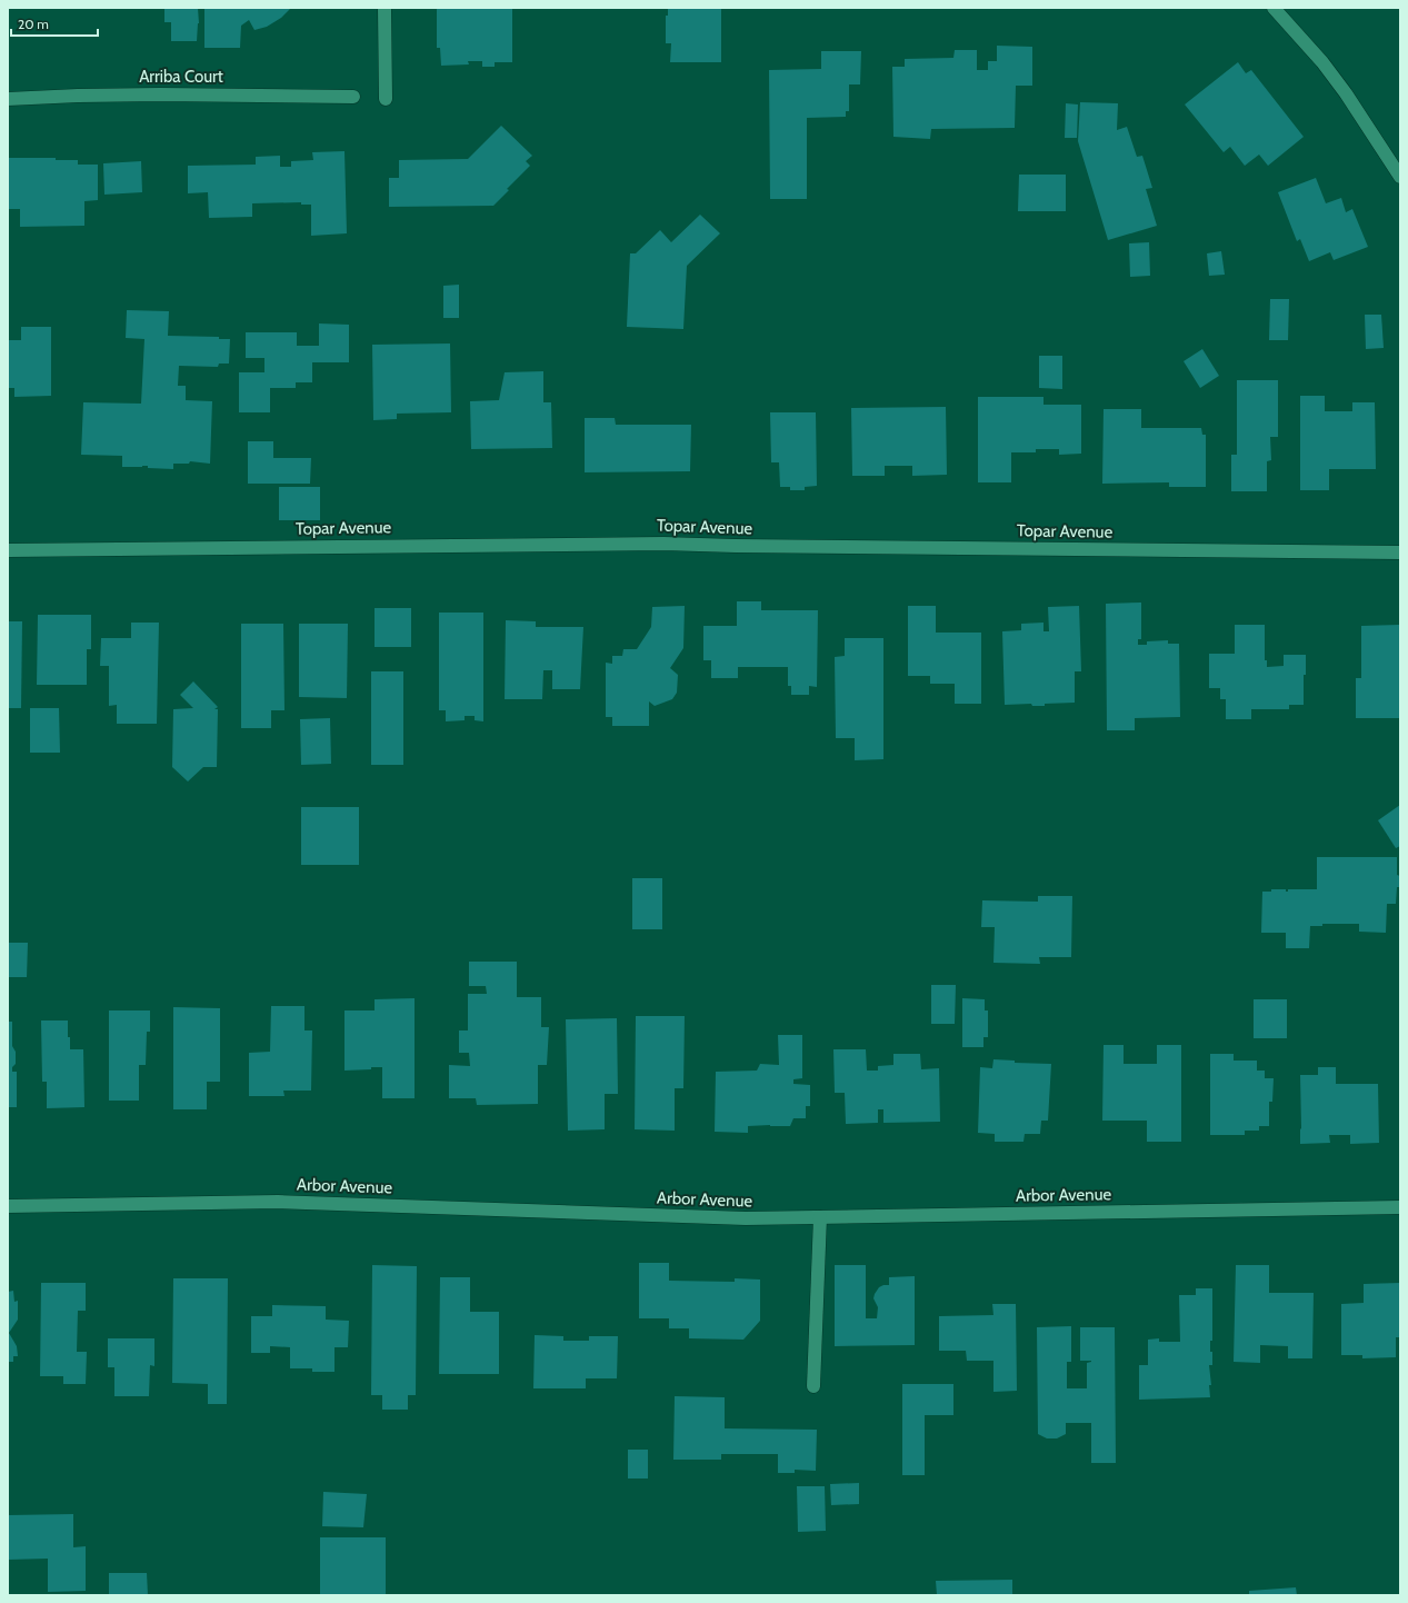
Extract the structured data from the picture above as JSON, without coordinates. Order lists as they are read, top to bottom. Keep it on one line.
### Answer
{"streets":{"street":["Arriba Court","Topar Avenue","Arbor Avenue"]},"scale_bar":"20 m"}
